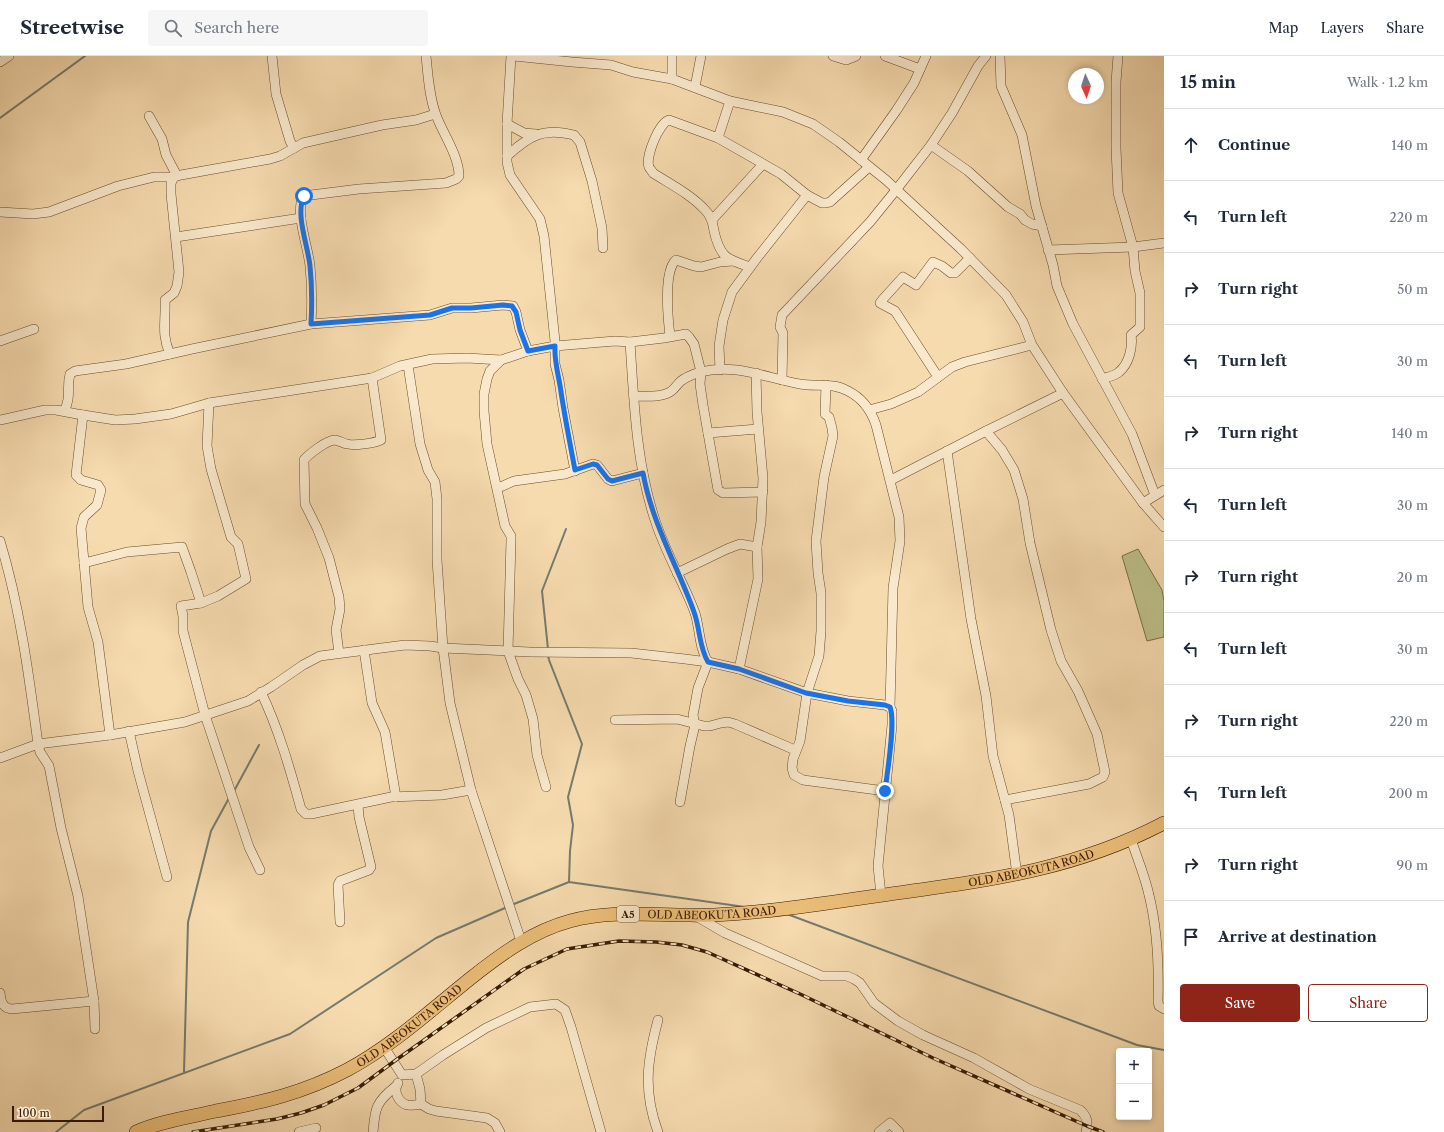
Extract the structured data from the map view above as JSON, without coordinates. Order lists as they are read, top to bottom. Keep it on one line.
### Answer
{"streets":{"highway":["OLD ABEOKUTA ROAD","A5"]},"scale_bar":"100 m","north":"bottom","page":{"header":"Streetwise","search":"Search here","nav":["Map","Layers","Share"],"heading":["15 min","Walk · 1.2 km"],"list":[["Continue","140 m"],["Turn left","220 m"],["Turn right","50 m"],["Turn left","30 m"],["Turn right","140 m"],["Turn left","30 m"],["Turn right","20 m"],["Turn left","30 m"],["Turn right","220 m"],["Turn left","200 m"],["Turn right","90 m"],"Arrive at destination"],"buttons":["Save","Share"],"map_buttons":["+","−"],"scale":"100 m"}}
